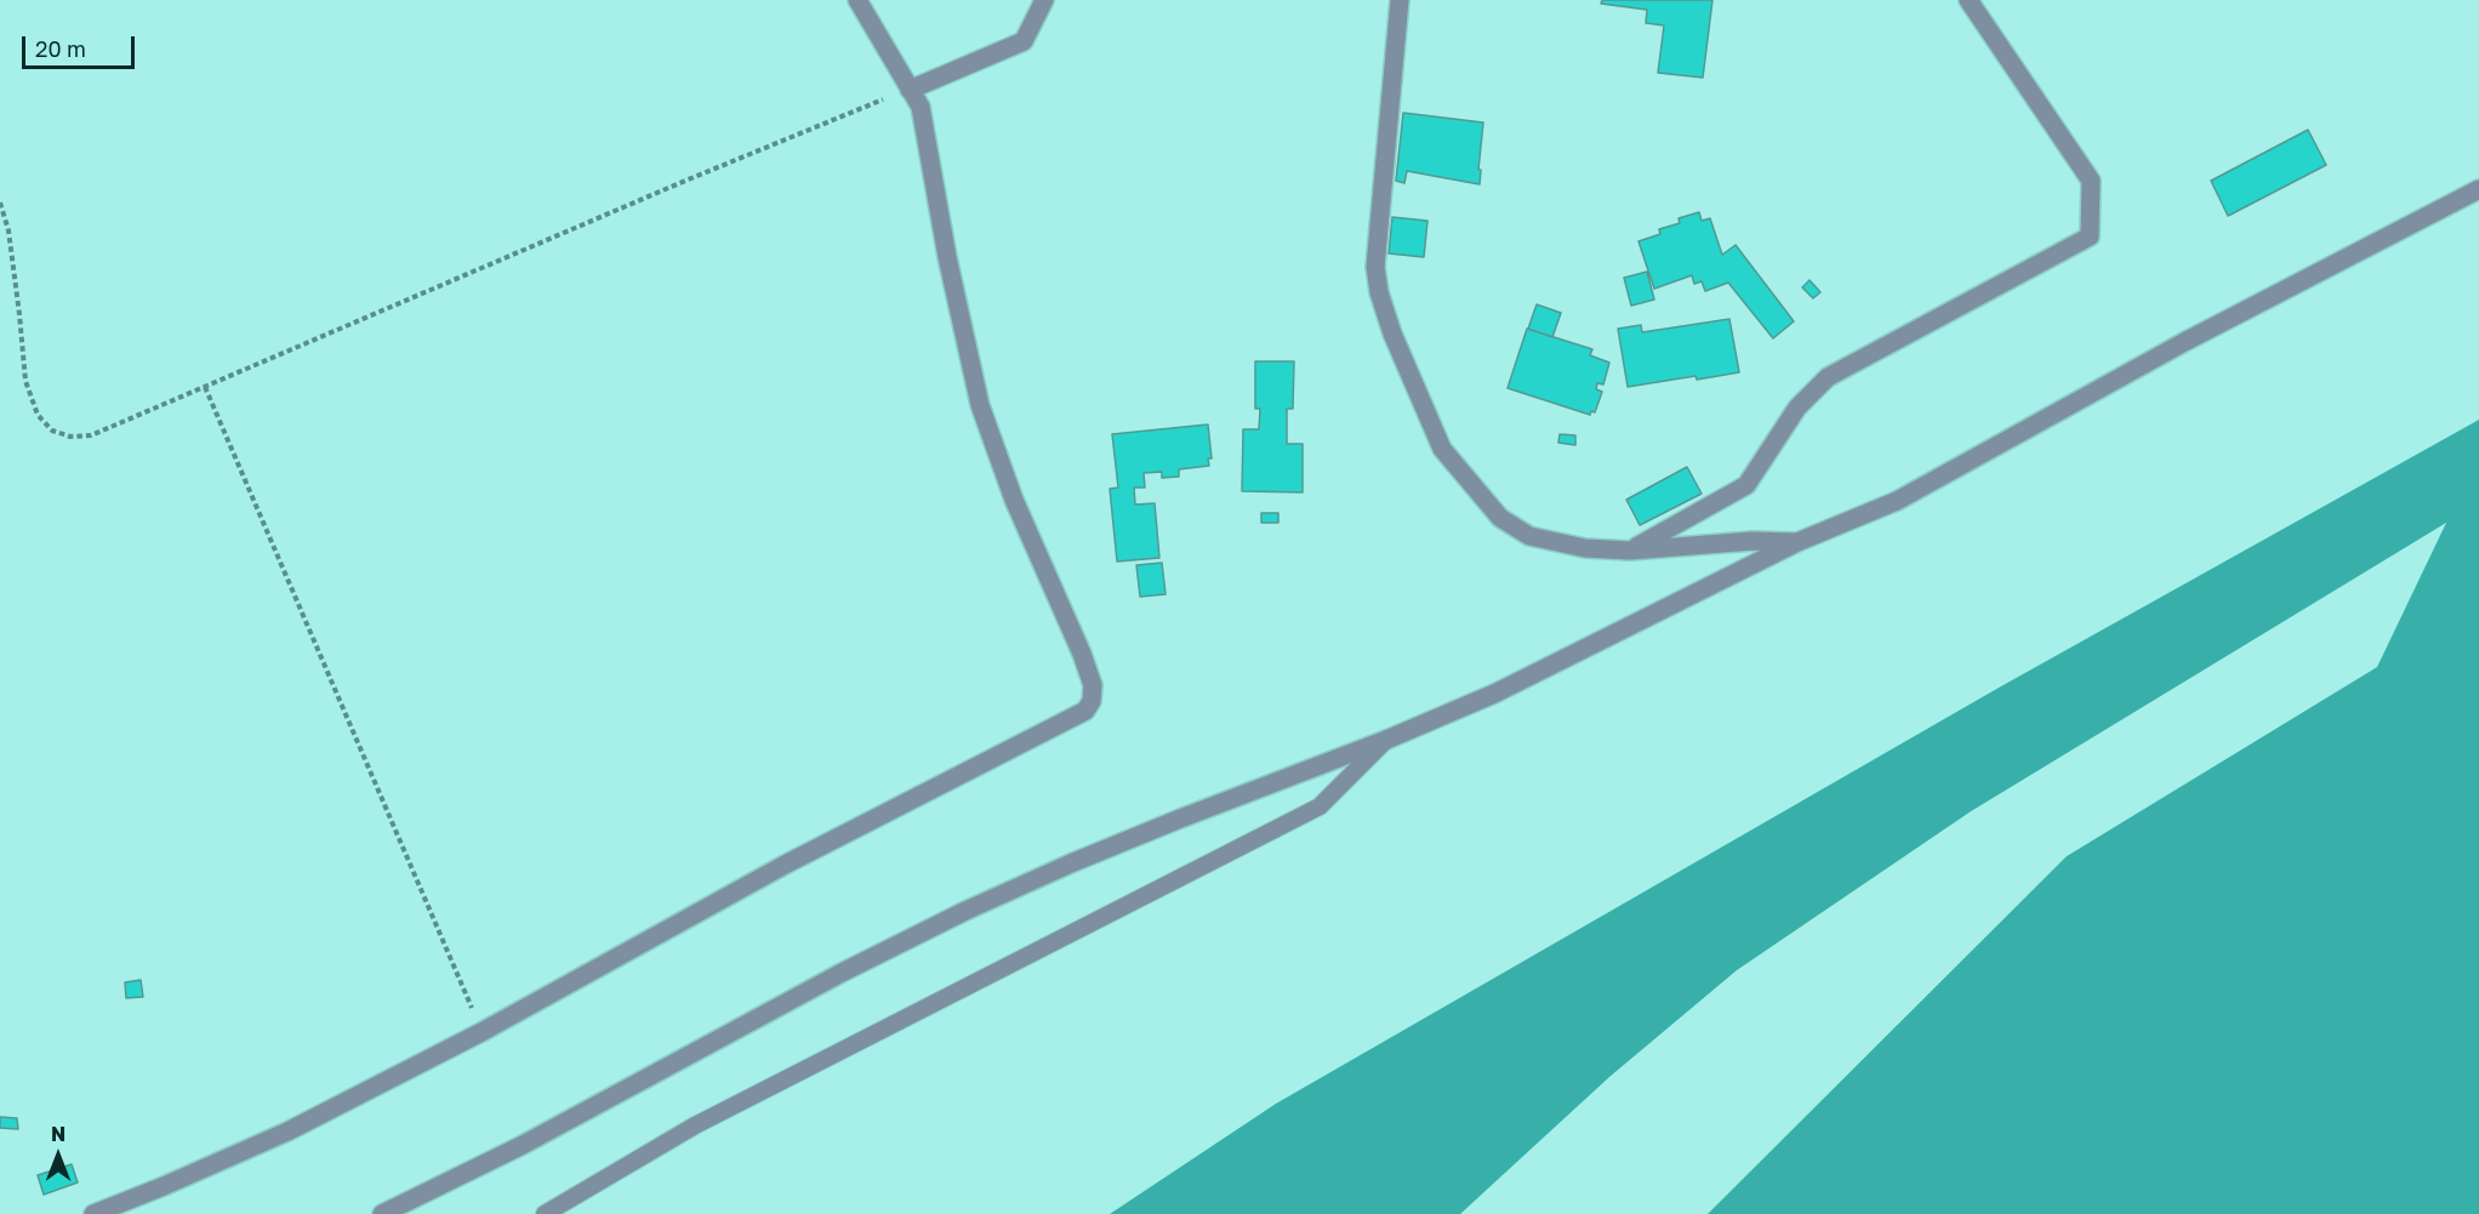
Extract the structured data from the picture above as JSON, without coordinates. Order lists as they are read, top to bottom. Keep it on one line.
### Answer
{"scale_bar":"20 m","north":"top"}
